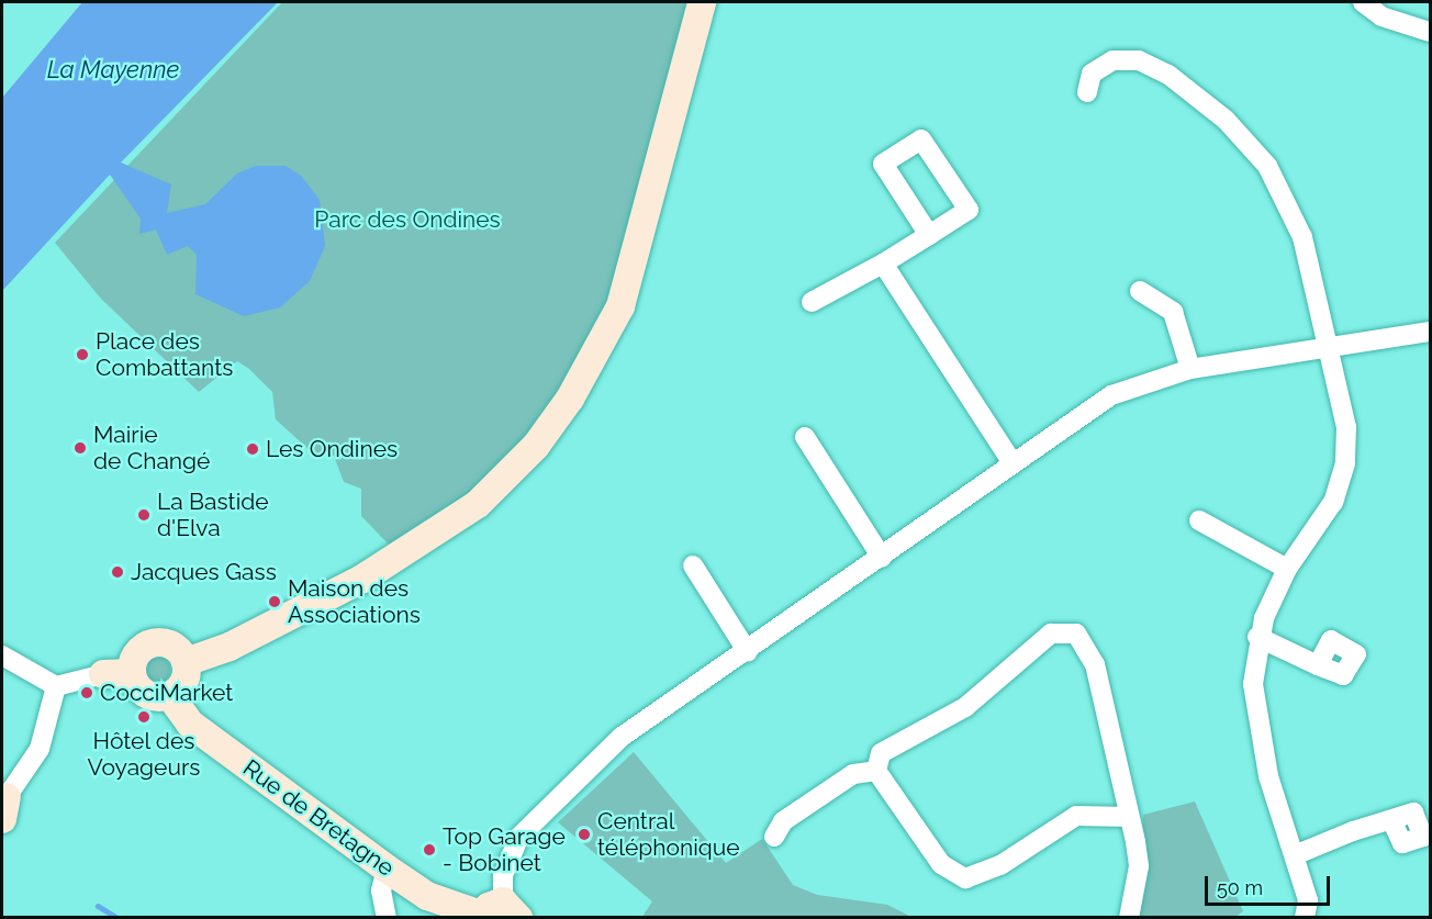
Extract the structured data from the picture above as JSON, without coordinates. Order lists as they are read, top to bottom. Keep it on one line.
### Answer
{"streets":{"street":["Rue de Bretagne"]},"water":["La Mayenne"],"parks":["Parc des Ondines"],"places":["Place des Combattants","Mairie de Changé","Les Ondines","La Bastide d'Elva","Jacques Gass","Maison des Associations","CocciMarket","Hôtel des Voyageurs","Central téléphonique","Top Garage - Bobinet"],"scale_bar":"50 m"}
